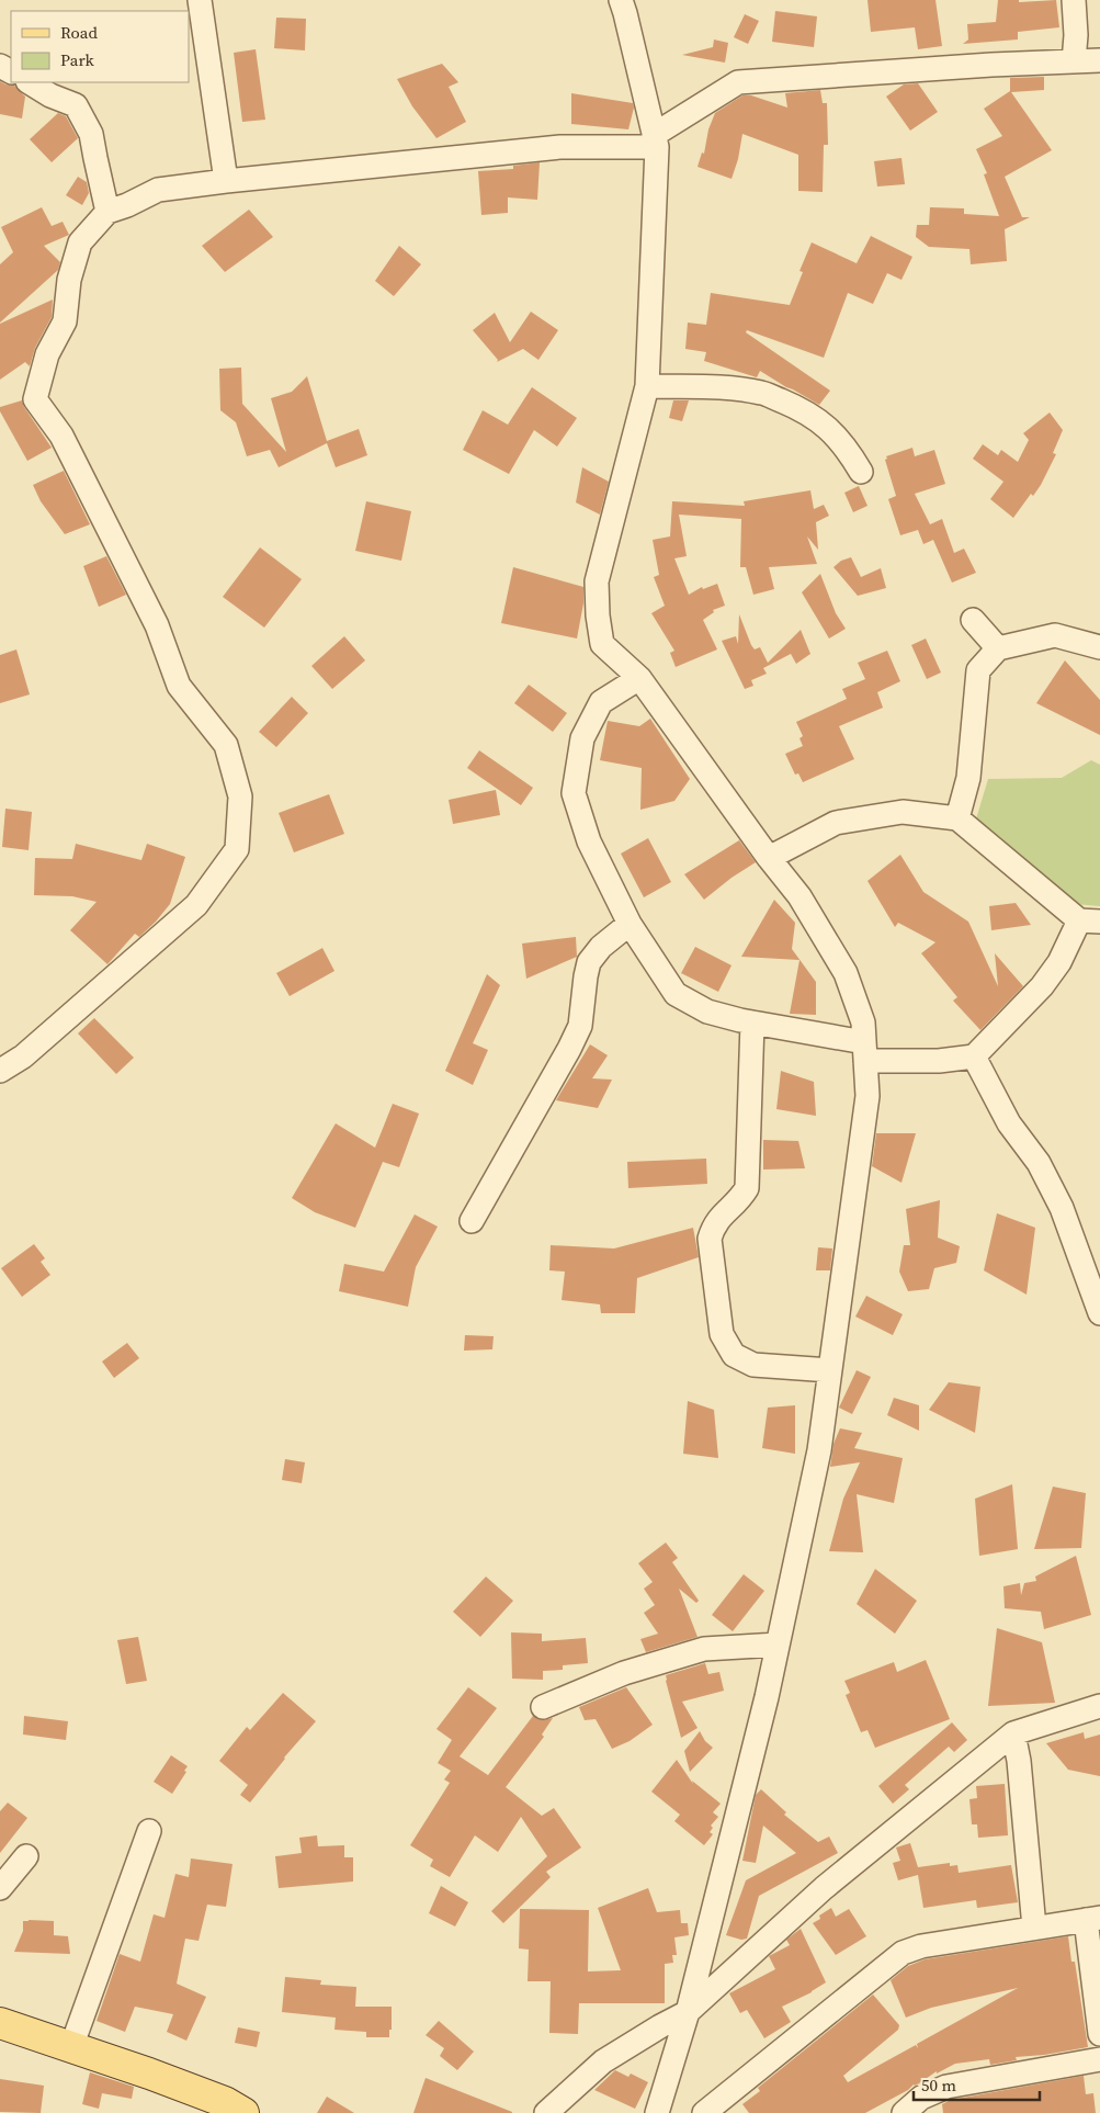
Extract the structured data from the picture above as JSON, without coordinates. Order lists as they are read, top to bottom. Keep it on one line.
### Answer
{"legend":["Road","Park"],"scale_bar":"50 m"}
